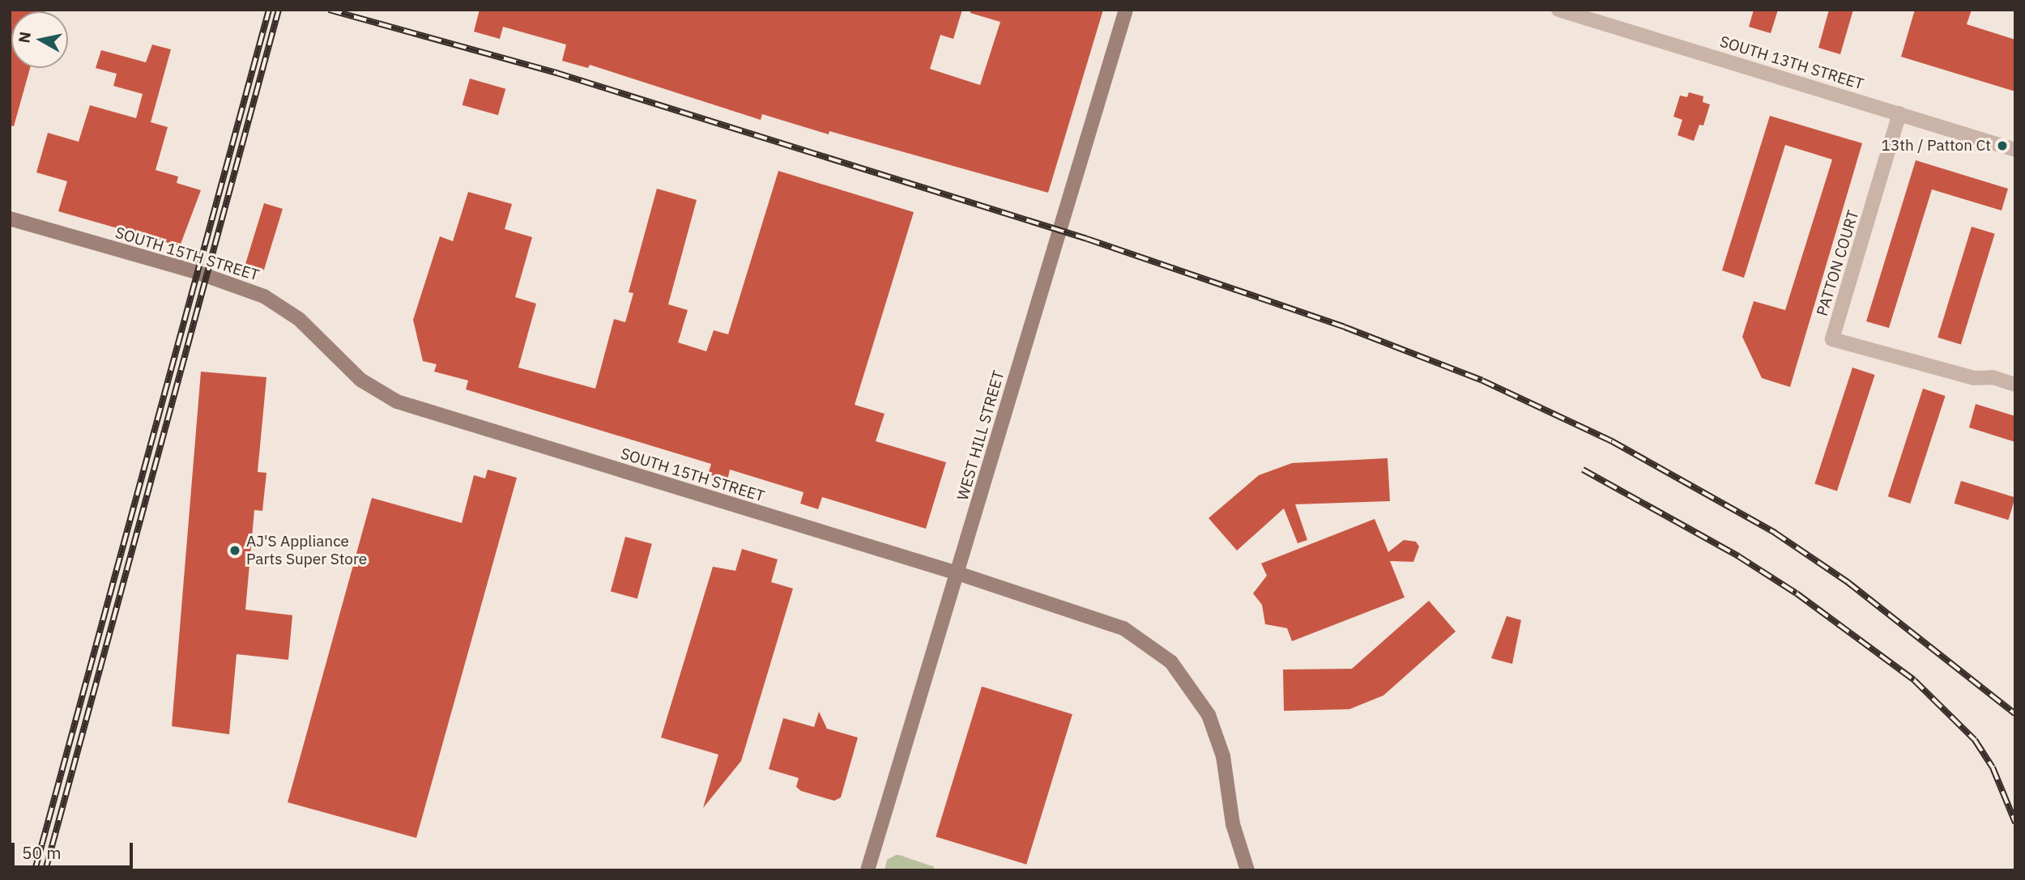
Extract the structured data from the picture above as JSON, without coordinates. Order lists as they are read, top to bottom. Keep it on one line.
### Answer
{"streets":{"street":["SOUTH 13TH STREET","SOUTH 15TH STREET","PATTON COURT","WEST HILL STREET"]},"crossings":[["SOUTH 13TH STREET","PATTON COURT"],["SOUTH 15TH STREET","WEST HILL STREET"]],"places":["13th / Patton Ct","AJ'S Appliance Parts Super Store"],"scale_bar":"50 m","north":"left"}
